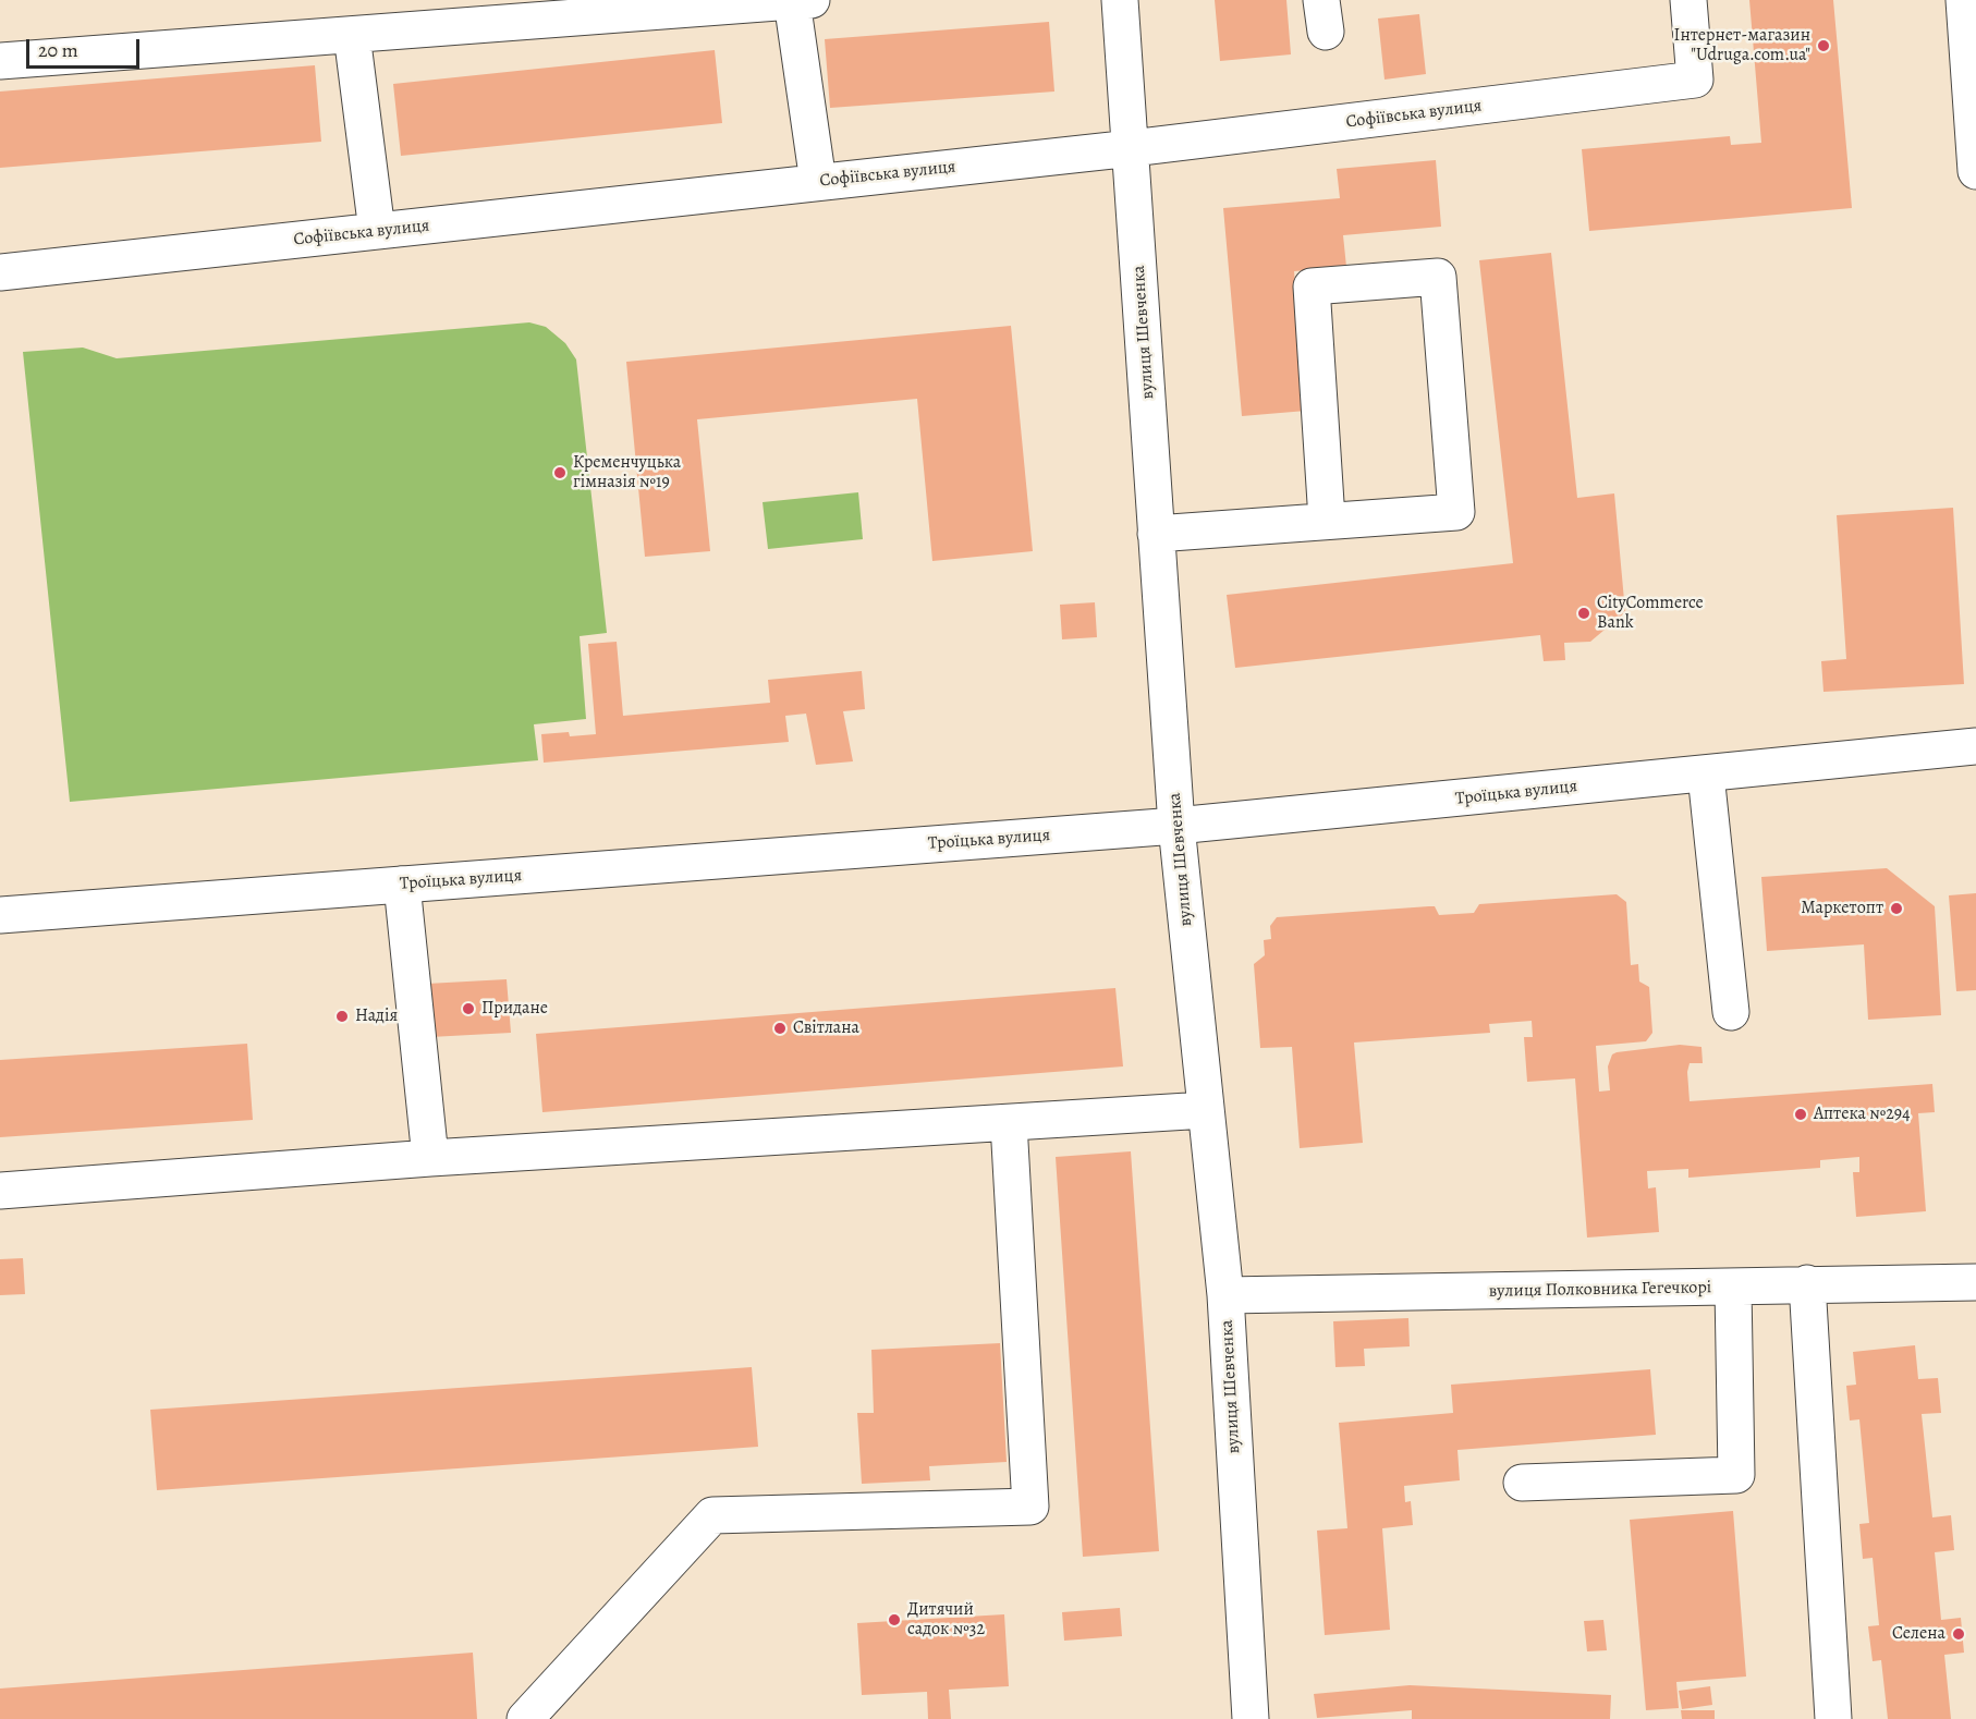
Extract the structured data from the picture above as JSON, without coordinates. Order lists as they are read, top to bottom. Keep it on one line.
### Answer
{"streets":{"street":["Софіївська вулиця","вулиця Шевченка","Троїцька вулиця","вулиця Полковника Гегечкорі"]},"crossings":[["Софіївська вулиця","вулиця Шевченка"],["вулиця Шевченка","Троїцька вулиця"],["вулиця Шевченка","вулиця Полковника Гегечкорі"]],"places":["Iнтернет-магазин \"Udruga.com.ua\"","Кременчуцька гімназія №19","CityCommerce Bank","Маркетопт","Придане","Надія","Світлана","Аптека №294","Дитячий садок №32","Селена"],"scale_bar":"20 m"}
